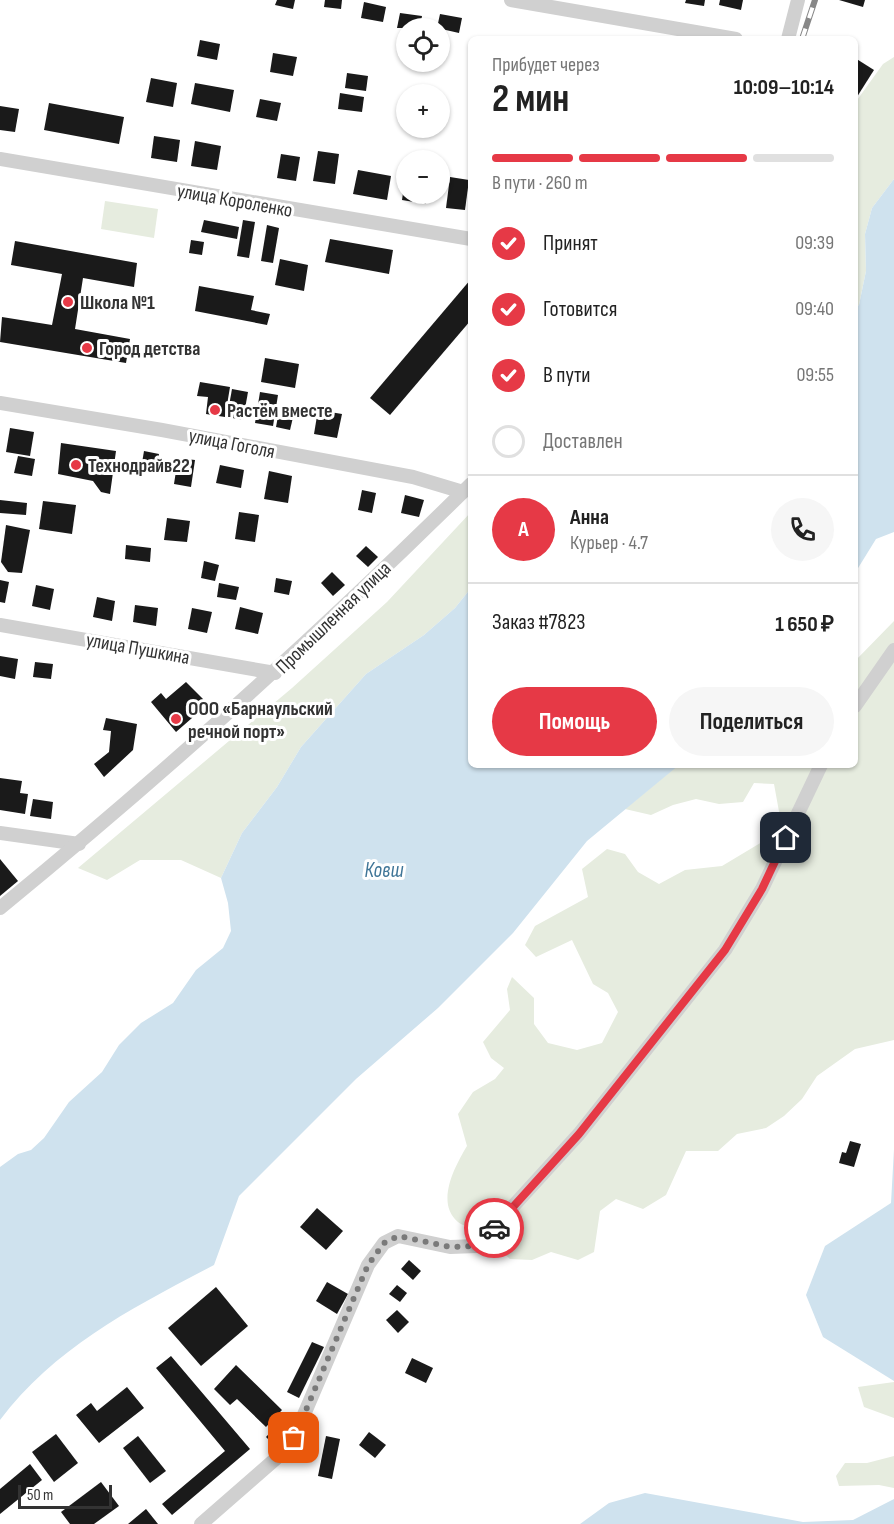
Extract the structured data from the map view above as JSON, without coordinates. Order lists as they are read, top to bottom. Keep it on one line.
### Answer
{"streets":{"street":["улица Короленко","улица Гоголя","Промышленная улица","улица Пушкина"]},"crossings":[["улица Гоголя","Промышленная улица"],["Промышленная улица","улица Пушкина"]],"water":["Ковш"],"places":["Школа №1","Город детства","Растём вместе","Технодрайв22","ООО «Барнаульский речной порт»"],"scale_bar":"50 m","page":{"map_buttons":["+","−"],"heading":["2 мин","Прибудет через","10:09–10:14"],"panel":["Анна","Курьер · 4.7","Заказ #7823","1 650 ₽"],"bar":"В пути · 260 m","list":[["Принят","09:39"],["Готовится","09:40"],["В пути","09:55"],"Доставлен"],"round":"А","buttons":["Помощь","Поделиться"],"scale":"50 m"}}
